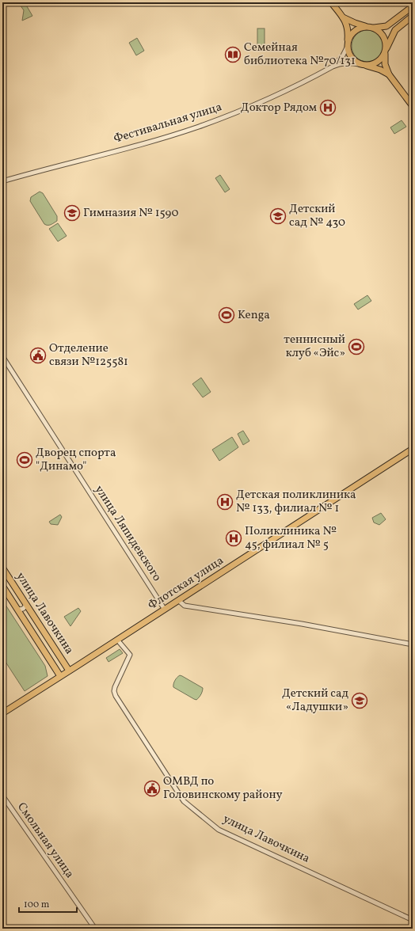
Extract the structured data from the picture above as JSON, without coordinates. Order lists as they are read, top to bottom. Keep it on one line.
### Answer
{"streets":{"main road":["Флотская улица","улица Лавочкина"],"street":["Фестивальная улица","улица Ляпидевского","Смольная улица"]},"crossings":[["улица Ляпидевского","Флотская улица"],["Флотская улица","улица Лавочкина"]],"places":{"library":["Семейная библиотека №70/131"],"hospital":["Доктор Рядом","Детская поликлиника № 133, филиал № 1","Поликлиника № 45, филиал № 5"],"school or university":["Гимназия № 1590","Детский сад № 430","Детский сад «Ладушки»"],"sports":["Kenga","теннисный клуб «Эйс»","Дворец спорта \"Динамо\""],"public building":["Отделение связи №125581","ОМВД по Головинскому району"]},"scale_bar":"100 m"}
